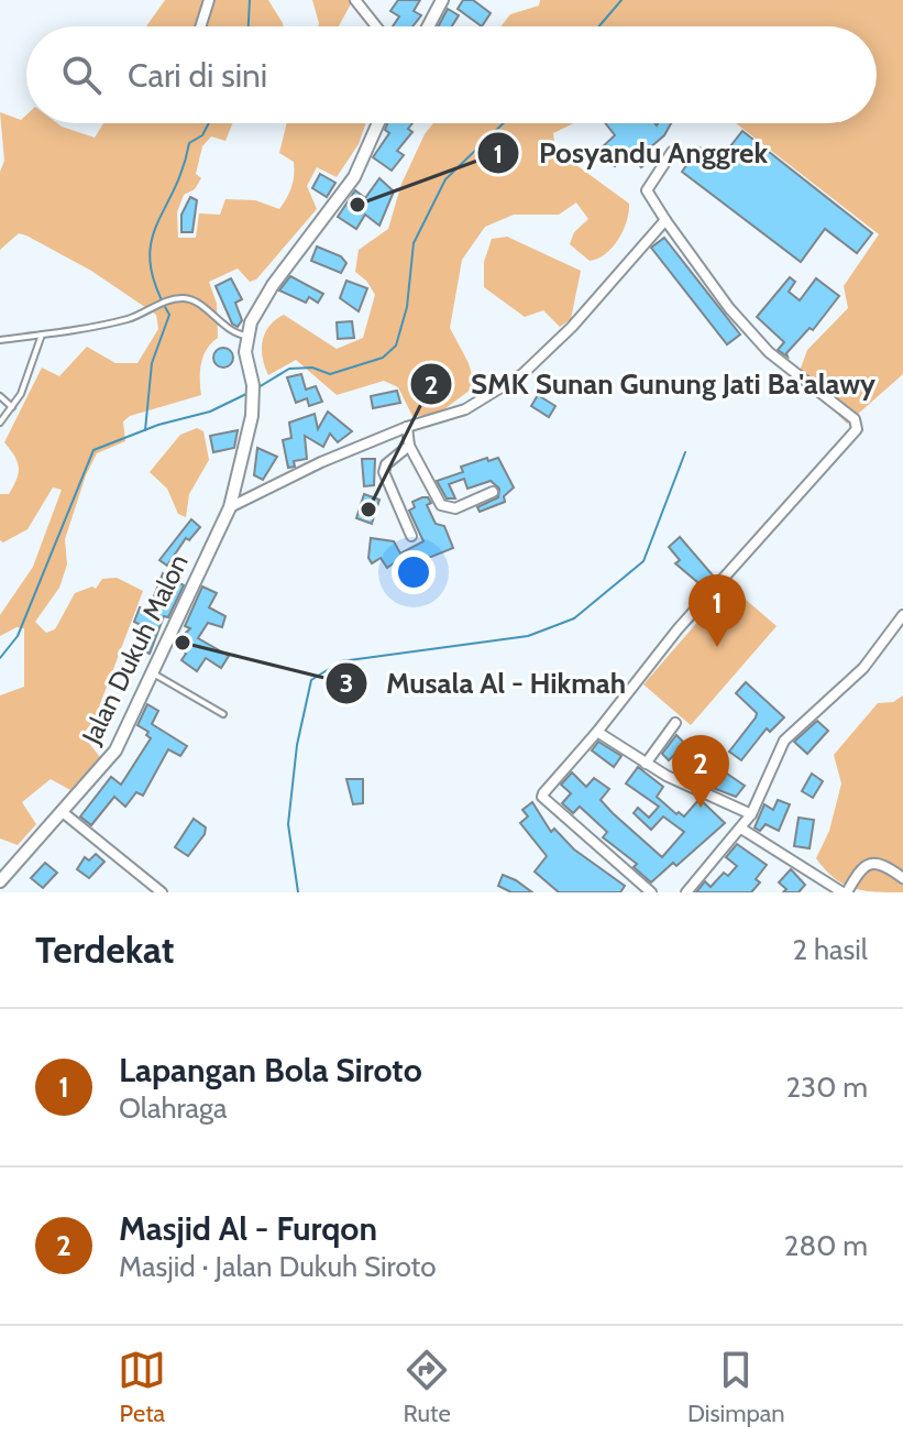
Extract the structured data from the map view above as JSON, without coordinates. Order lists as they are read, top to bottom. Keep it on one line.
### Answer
{"streets":{"street":["Jalan Dukuh Malon"]},"places":["Posyandu Anggrek","SMK Sunan Gunung Jati Ba'alawy","Musala Al - Hikmah"],"page":{"search":"Cari di sini","pins":["1","2"],"heading":["Terdekat","2 hasil"],"list":[{"mark":"1","name":"Lapangan Bola Siroto","note":"Olahraga","value":"230 m"},{"mark":"2","name":"Masjid Al - Furqon","note":"Masjid · Jalan Dukuh Siroto","value":"280 m"}],"nav":["Peta","Rute","Disimpan"]}}
